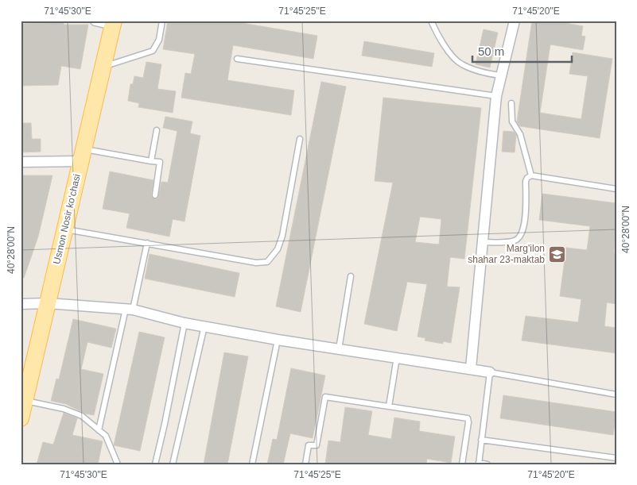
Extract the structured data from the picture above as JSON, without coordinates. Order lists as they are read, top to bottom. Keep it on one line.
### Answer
{"streets":{"main road":["Usmon Nosir ko‘chasi"]},"places":{"school or university":["Marg'ilon shahar 23-maktab"]},"scale_bar":"50 m","coordinates":["71°45'30\"E","71°45'25\"E","71°45'20\"E","40°28'00\"N"]}
